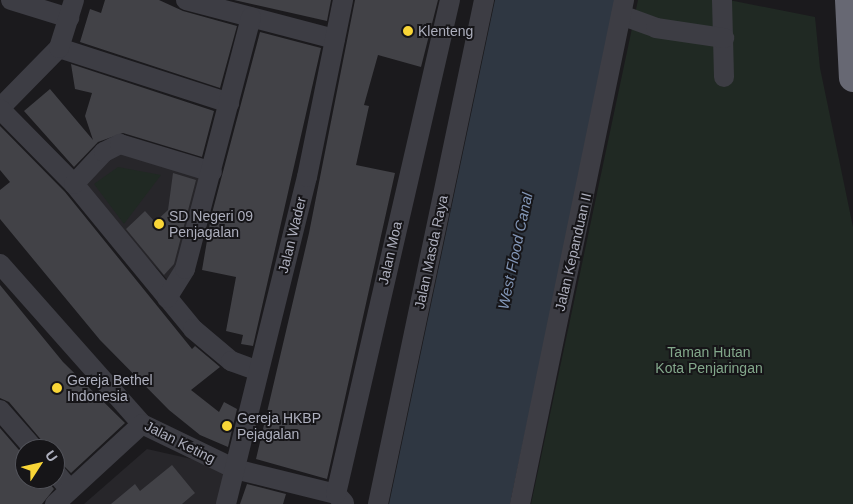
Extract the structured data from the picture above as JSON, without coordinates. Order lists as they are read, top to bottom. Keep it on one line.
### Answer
{"streets":{"street":["Jalan Wader","Jalan Masda Raya","Jalan Kepanduan II","Jalan Moa","Jalan Keting"]},"crossings":[["Jalan Wader","Jalan Keting"],["Jalan Moa","Jalan Keting"]],"water":["West Flood Canal"],"parks":["Taman Hutan Kota Penjaringan"],"places":["Klenteng","SD Negeri 09 Penjagalan","Gereja Bethel Indonesia","Gereja HKBP Pejagalan"],"north":"top right"}
